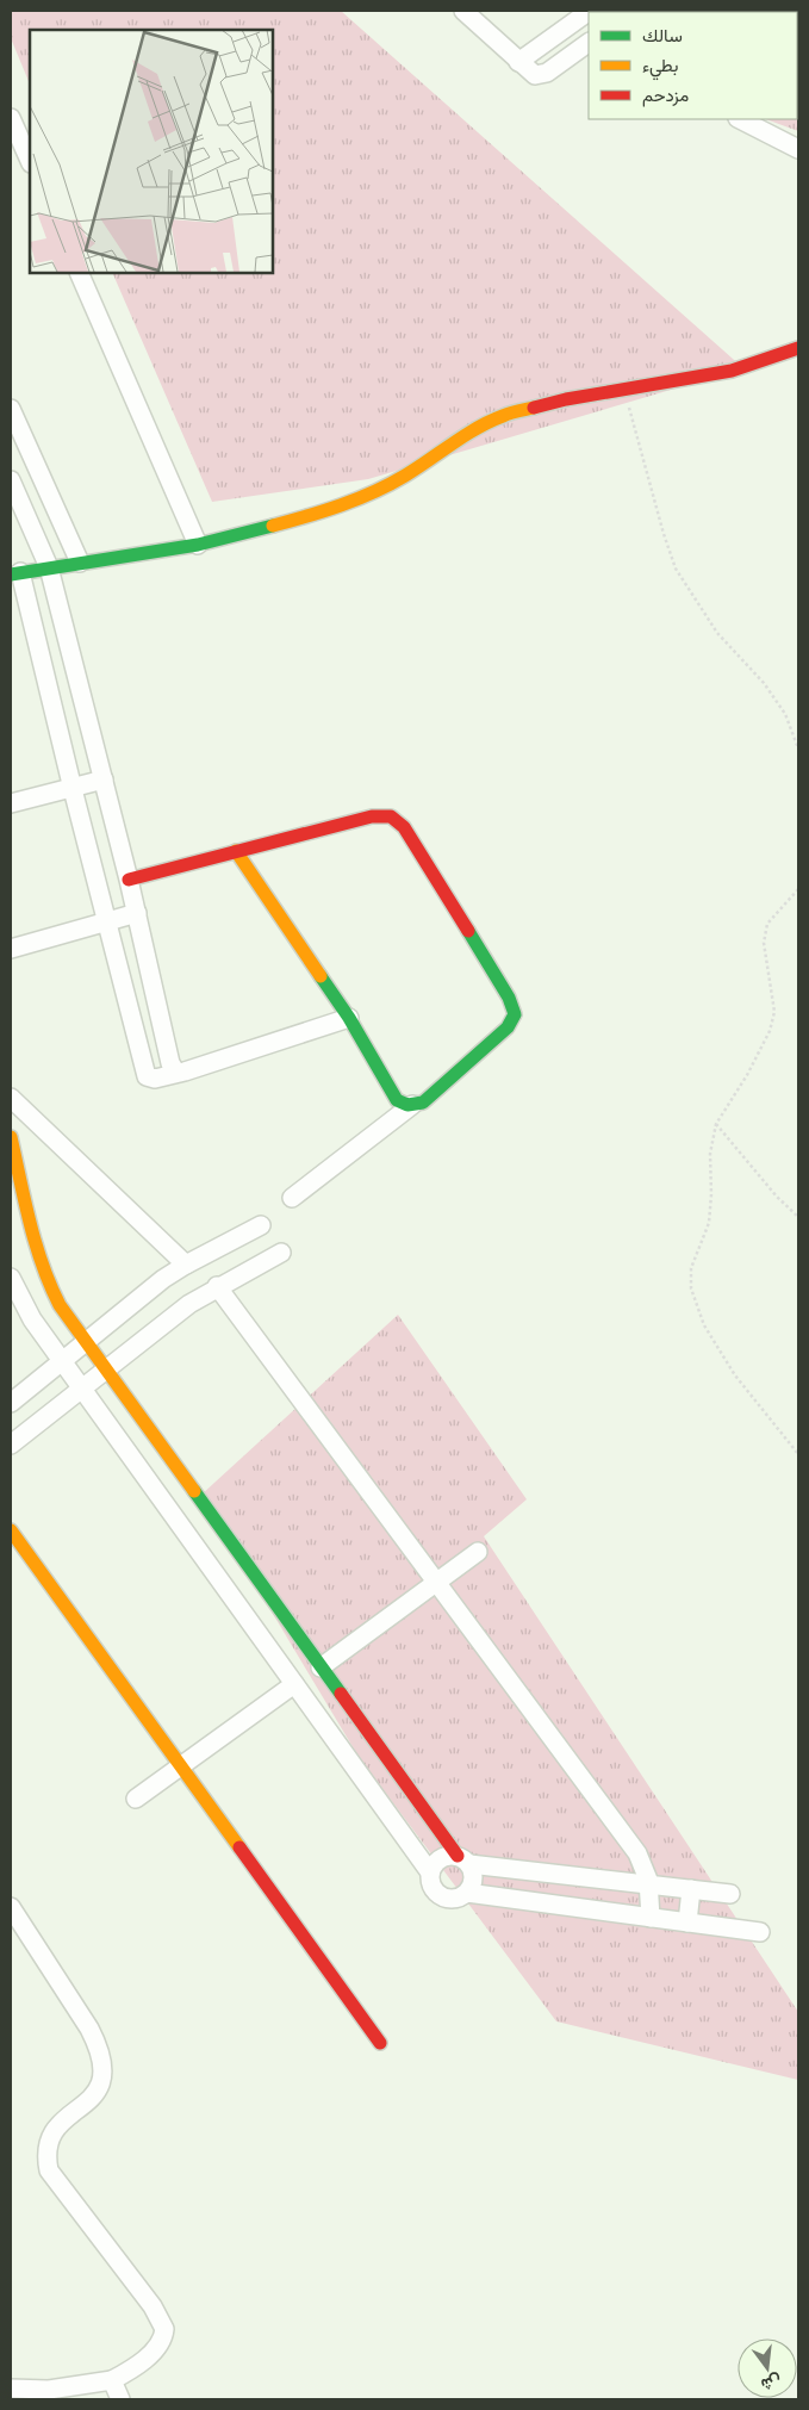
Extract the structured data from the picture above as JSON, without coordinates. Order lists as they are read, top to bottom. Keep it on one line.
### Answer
{"legend":["سالك","بطيء","مزدحم"],"north":"bottom"}
